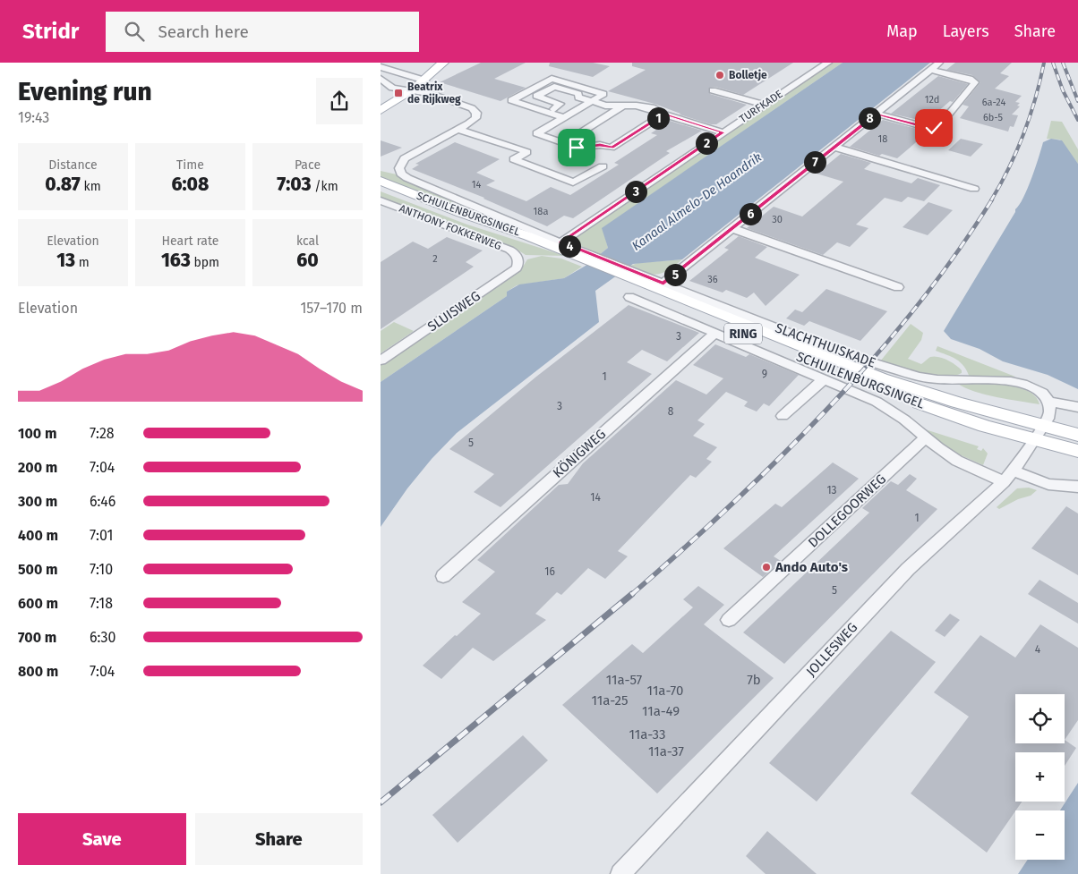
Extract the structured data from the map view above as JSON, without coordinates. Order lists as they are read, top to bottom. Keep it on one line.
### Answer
{"streets":{"main road":["SCHUILENBURGSINGEL","RING"],"street":["TURFKADE","ANTHONY FOKKERWEG","SLUISWEG","SLACHTHUISKADE","KÖNIGWEG","DOLLEGOORWEG","JOLLESWEG"]},"crossings":[["TURFKADE","SCHUILENBURGSINGEL"],["SCHUILENBURGSINGEL","SLACHTHUISKADE"],["SCHUILENBURGSINGEL","JOLLESWEG"],["ANTHONY FOKKERWEG","SLUISWEG"]],"water":["Kanaal Almelo-De Haandrik"],"places":{"other":["Bolletje","Ando Auto's"],"transit":["Beatrix de Rijkweg"]},"house_numbers":["12d","6a-24","6b-5","18","14","18a","30","2","36","3","9","1","3","8","5","13","14","1","16","5","4","11a-57","7b","11a-70","11a-25","11a-49","11a-33","11a-37"],"page":{"header":"Stridr","search":"Search here","nav":["Map","Layers","Share"],"heading":["Evening run","19:43"],"pins":["1","8","2","7","3","6","4","5"],"stats":[["Distance","0.87 km"],["Time","6:08"],["Pace","7:03 /km"],["Elevation","13 m"],["Heart rate","163 bpm"],["kcal","60"]],"chart":["Elevation","157–170 m"],"list":[{"name":"100 m","note":"7:28"},{"name":"200 m","note":"7:04"},{"name":"300 m","note":"6:46"},{"name":"400 m","note":"7:01"},{"name":"500 m","note":"7:10"},{"name":"600 m","note":"7:18"},{"name":"700 m","note":"6:30"},{"name":"800 m","note":"7:04"}],"map_buttons":["+","−"],"buttons":["Save","Share"]}}
